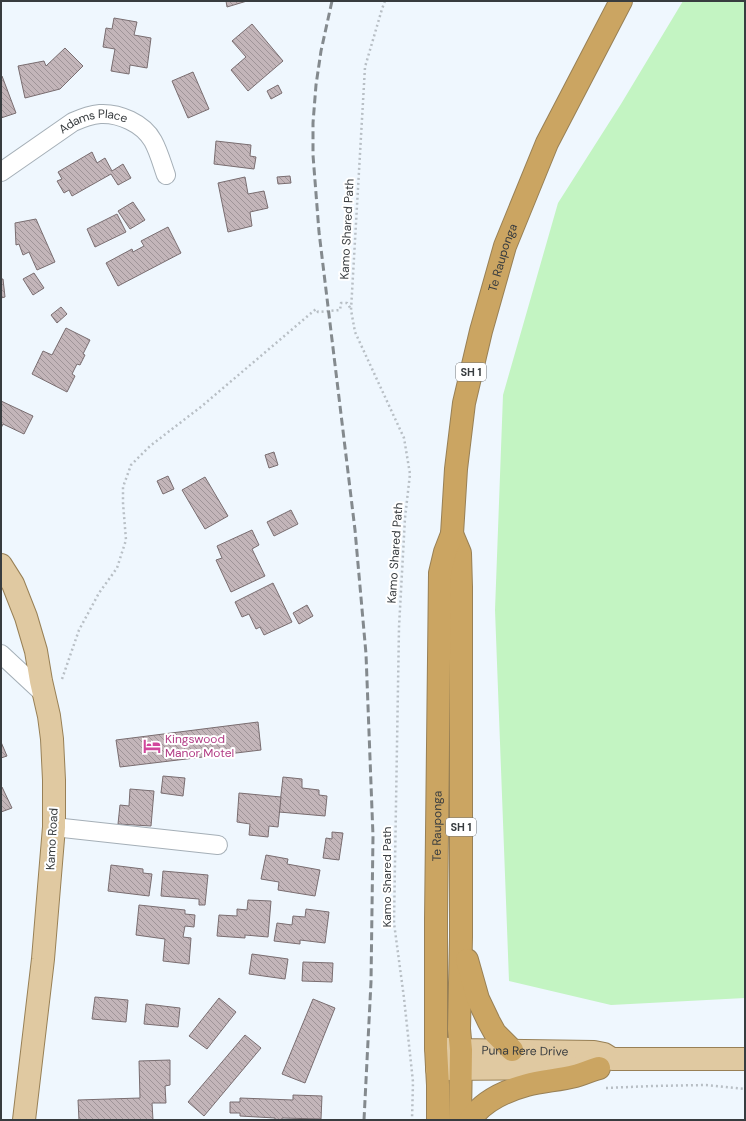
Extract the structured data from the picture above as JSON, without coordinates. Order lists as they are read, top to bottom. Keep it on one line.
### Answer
{"streets":{"highway":["Te Rauponga","SH 1"],"main road":["Kamo Road","Puna Rere Drive"],"street":["Adams Place"],"path":["Kamo Shared Path"]},"crossings":[["Te Rauponga","Puna Rere Drive"]],"places":{"hotel":["Kingswood Manor Motel"]}}
